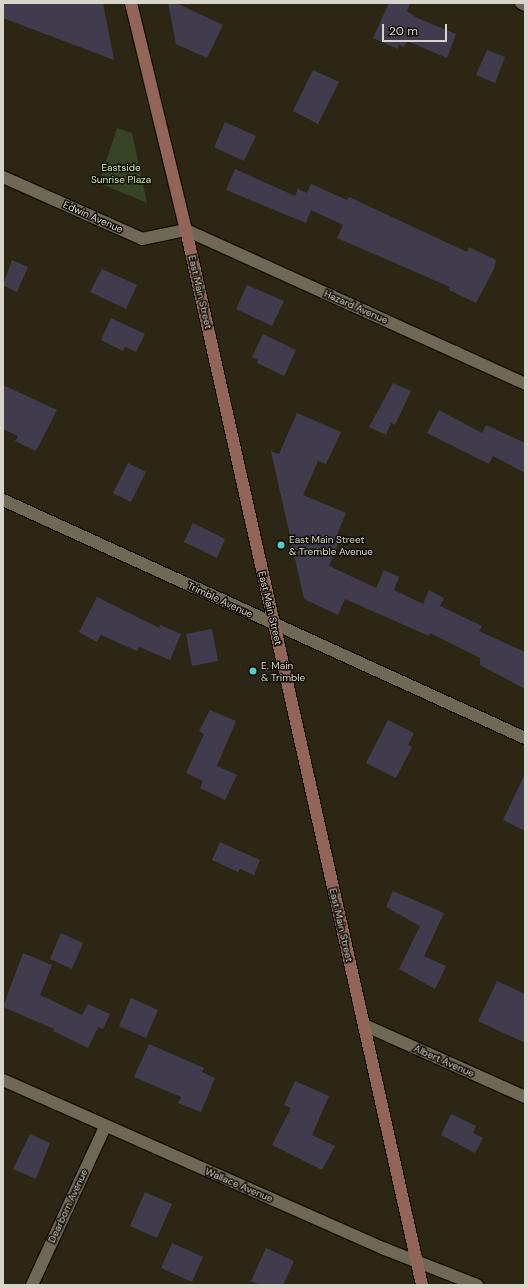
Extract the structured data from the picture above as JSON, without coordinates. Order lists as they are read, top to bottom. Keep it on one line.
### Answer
{"streets":{"street":["Edwin Avenue","East Main Street","Hazard Avenue","Trimble Avenue","Albert Avenue","Wallace Avenue","Dearborn Avenue"]},"crossings":[["Edwin Avenue","East Main Street"],["Edwin Avenue","Hazard Avenue"],["East Main Street","Hazard Avenue"],["East Main Street","Trimble Avenue"],["East Main Street","Albert Avenue"],["East Main Street","Wallace Avenue"],["Wallace Avenue","Dearborn Avenue"]],"parks":["Eastside Sunrise Plaza"],"places":["East Main Street & Tremble Avenue","E. Main & Trimble"],"scale_bar":"20 m"}
